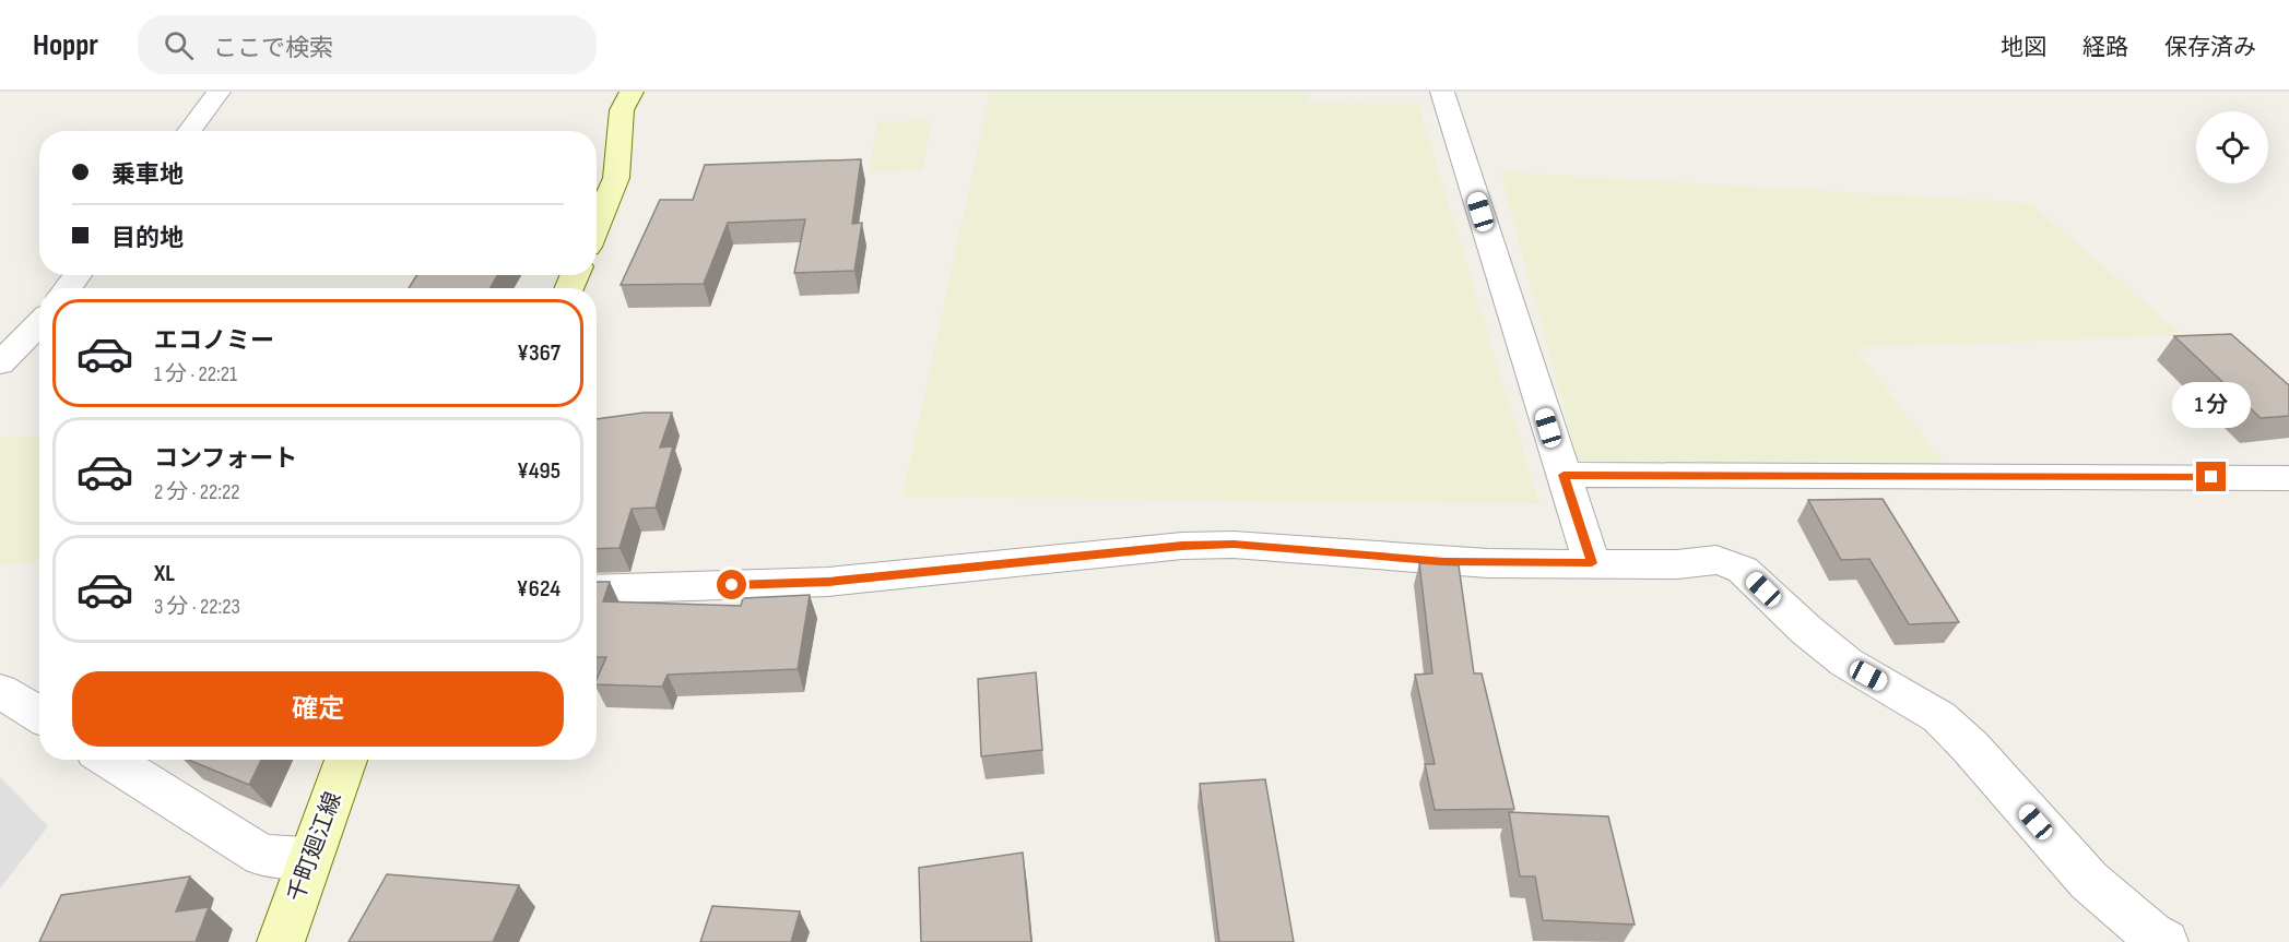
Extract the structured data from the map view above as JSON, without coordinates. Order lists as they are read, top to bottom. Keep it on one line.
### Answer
{"streets":{"main road":["千町廻江線"]},"page":{"header":"Hoppr","search":"ここで検索","nav":["地図","経路","保存済み"],"banner":["乗車地","目的地"],"list":[{"name":"エコノミー","note":"1 分 · 22:21","value":"¥367"},{"name":"コンフォート","note":"2 分 · 22:22","value":"¥495"},{"name":"XL","note":"3 分 · 22:23","value":"¥624"}],"bubble":"1 分","buttons":"確定"}}
